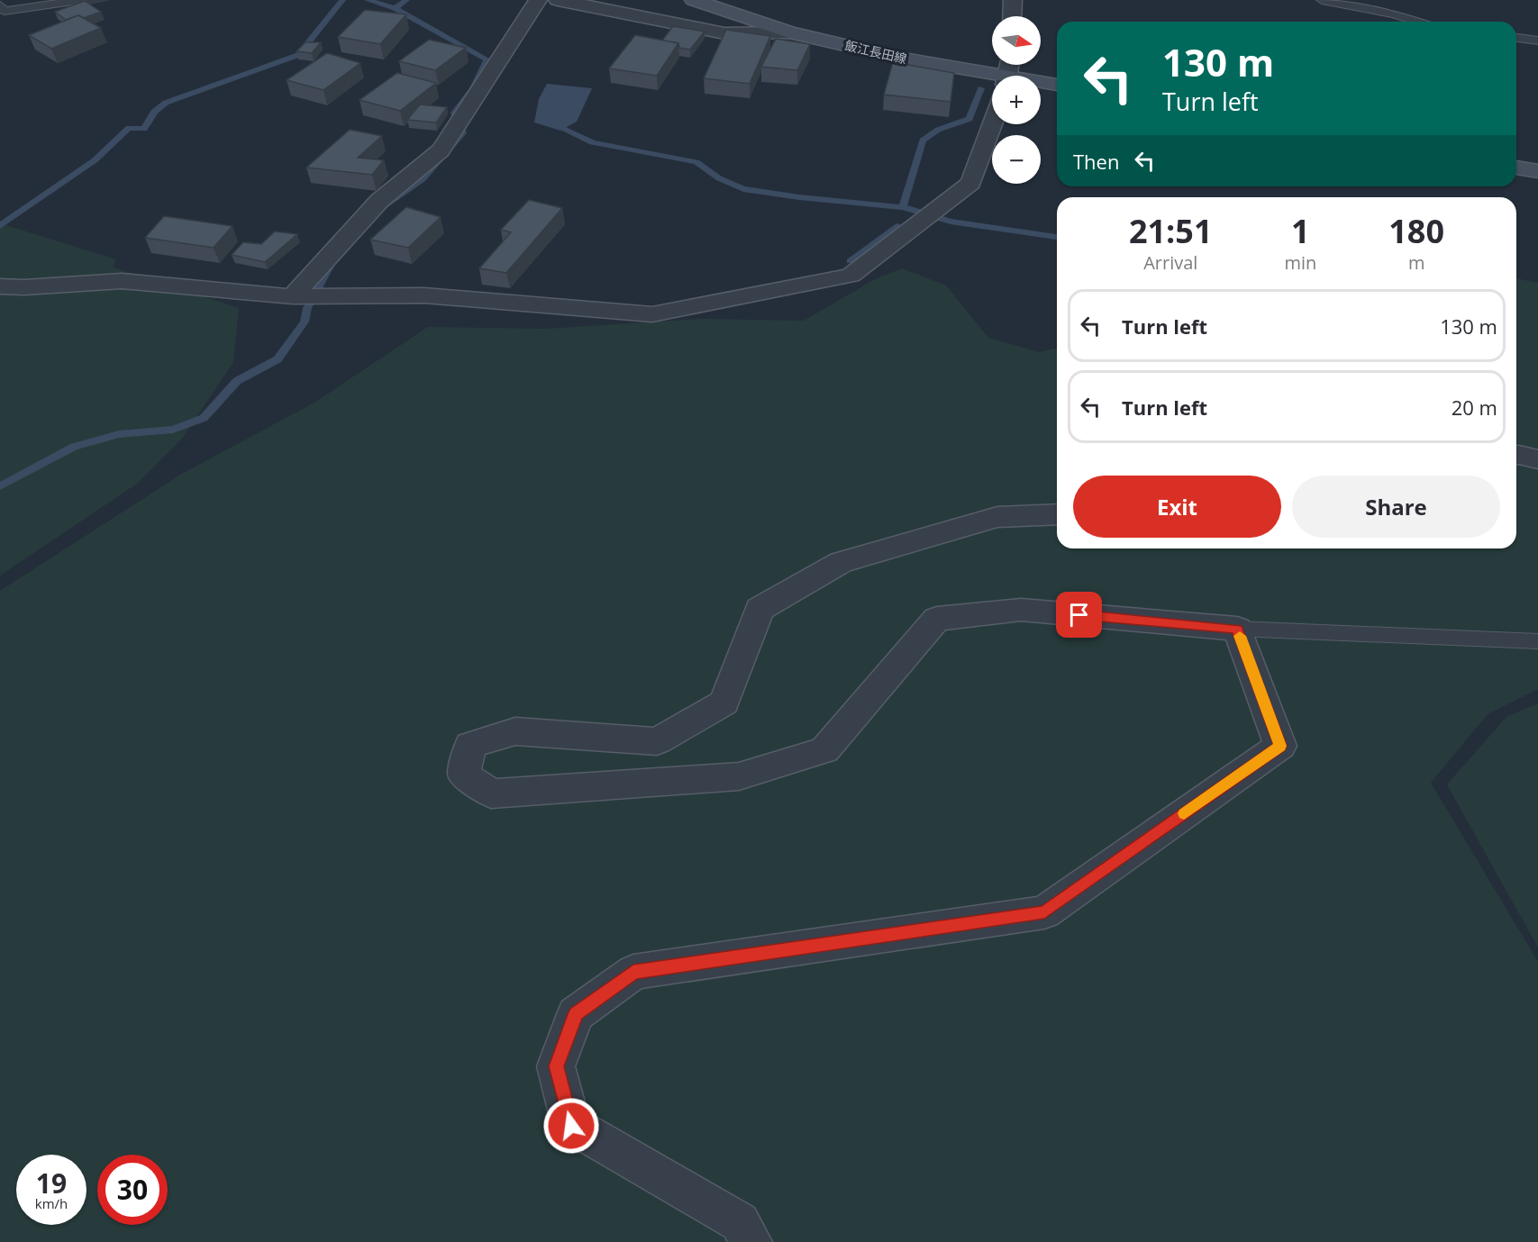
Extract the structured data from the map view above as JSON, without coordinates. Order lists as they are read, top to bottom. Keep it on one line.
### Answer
{"streets":{"main road":["飯江長田線"]},"north":"right","page":{"map_buttons":["+","−"],"turn":["130 m","Turn left"],"then":"Then","eta":["21:51","Arrival","1","min","180","m"],"list":[{"name":"Turn left","value":"130 m"},{"name":"Turn left","value":"20 m"}],"buttons":["Exit","Share"],"speed":"19 km/h","limit":"30"}}
